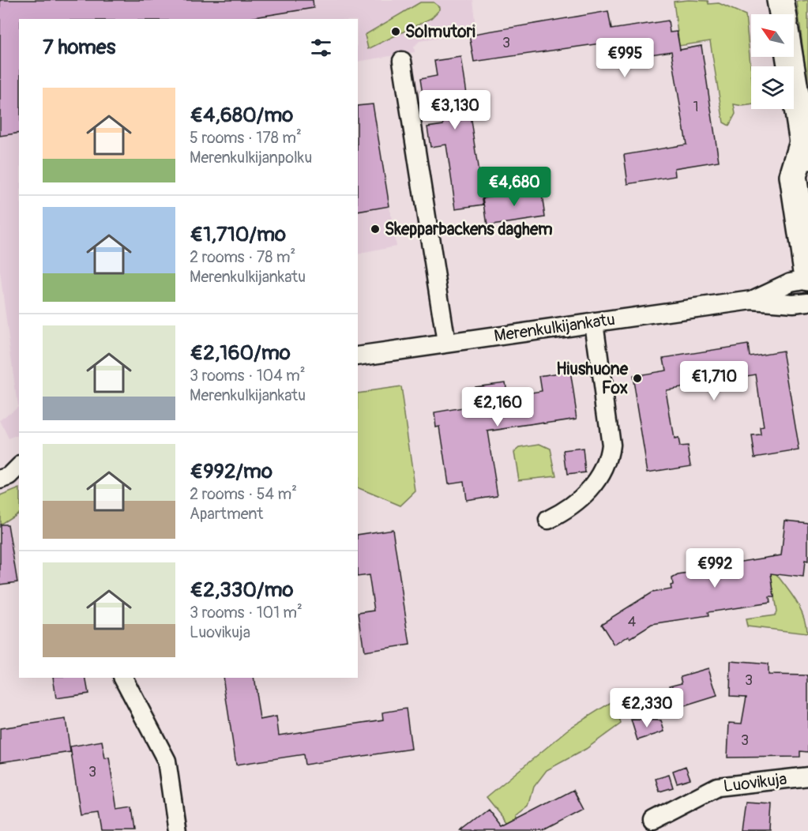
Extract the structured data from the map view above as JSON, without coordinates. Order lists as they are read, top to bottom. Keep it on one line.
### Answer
{"streets":{"street":["Merenkulkijankatu","Luovikuja"]},"places":["Solmutori","Skepparbackens daghem","Hiushuone Fox"],"house_numbers":["3","1","4","3","3","3"],"north":"top left","page":{"heading":"7 homes","price":["€995","€3,130","€4,680","€1,710","€2,160","€992","€2,330"],"list":[{"name":"€4,680/mo","note":"5 rooms · 178 m² · Merenkulkijanpolku"},{"name":"€1,710/mo","note":"2 rooms · 78 m² · Merenkulkijankatu"},{"name":"€2,160/mo","note":"3 rooms · 104 m² · Merenkulkijankatu"},{"name":"€992/mo","note":"2 rooms · 54 m² · Apartment"},{"name":"€2,330/mo","note":"3 rooms · 101 m² · Luovikuja"}]}}
